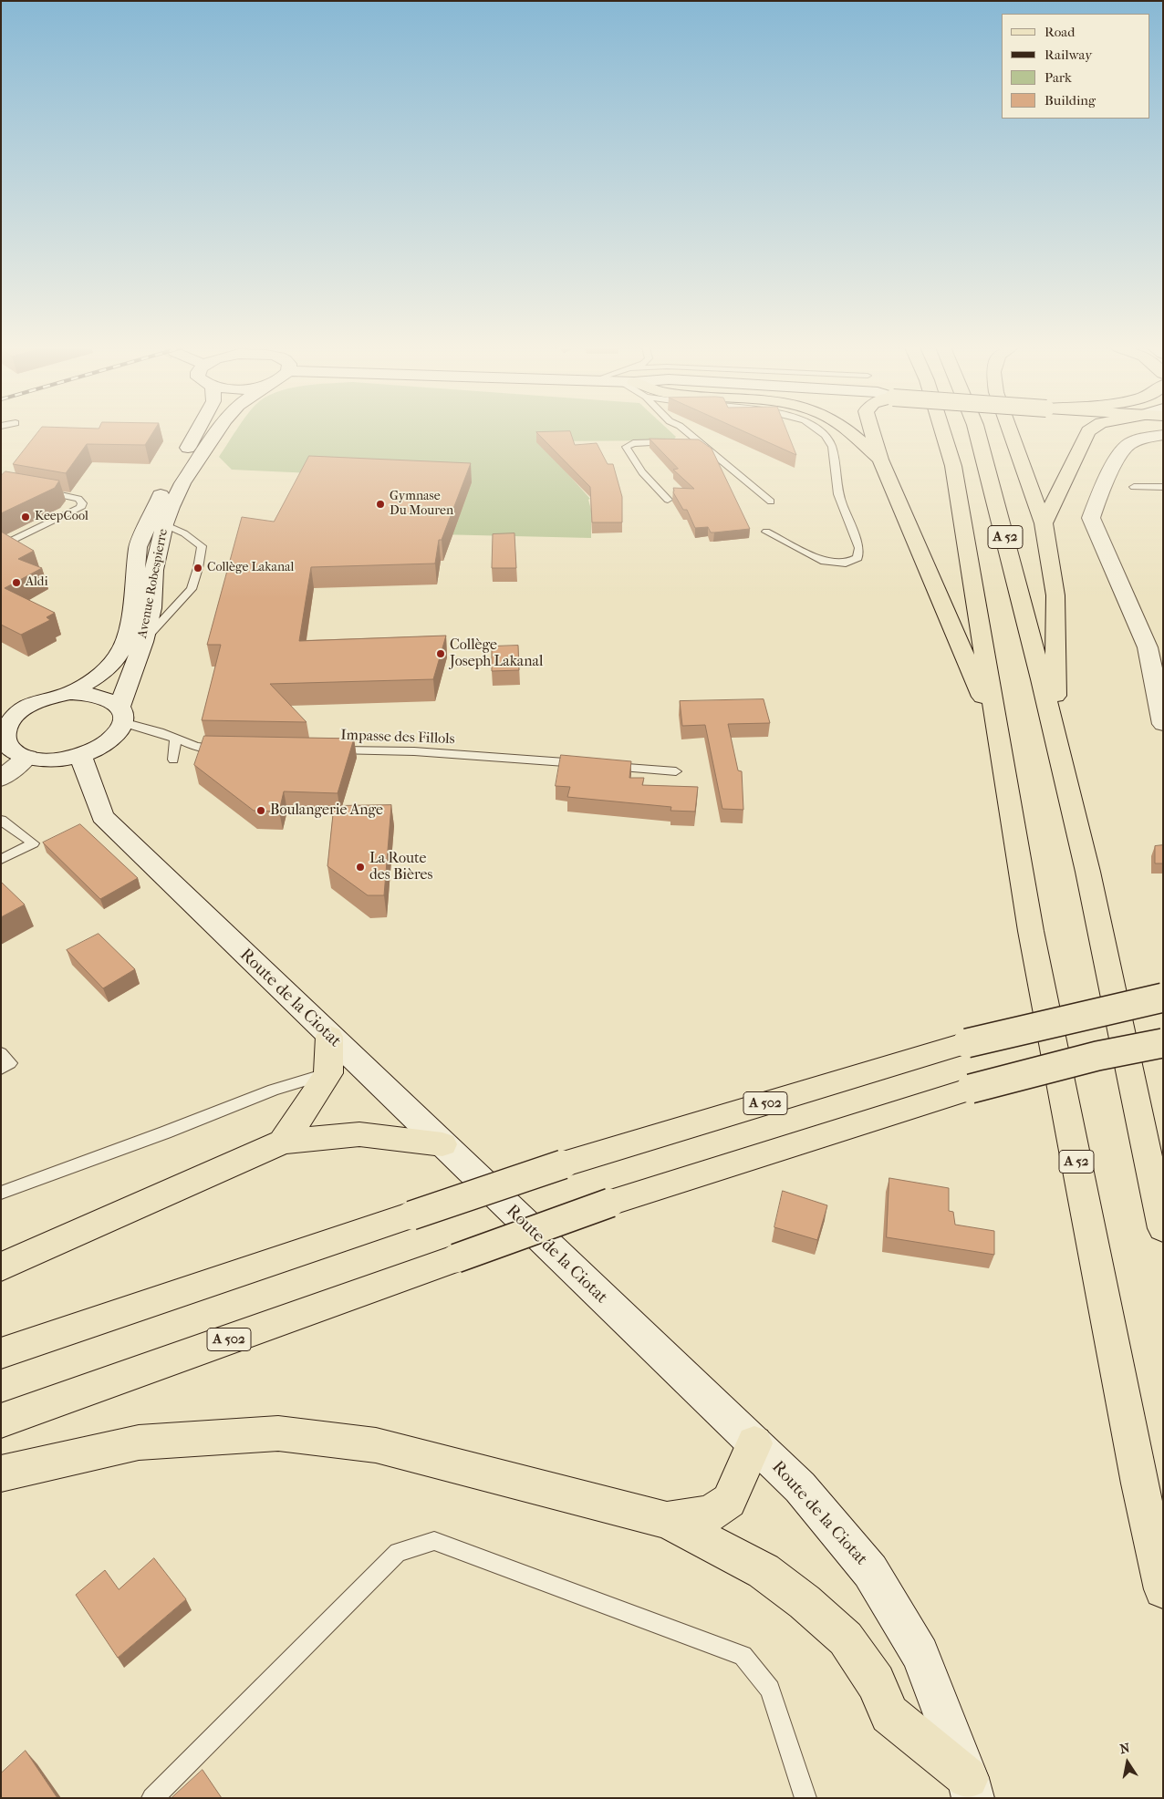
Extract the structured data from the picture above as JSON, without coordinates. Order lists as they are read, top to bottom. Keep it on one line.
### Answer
{"streets":{"main road":["A 52","Avenue Robespierre","Route de la Ciotat","A 502"],"lane":["Impasse des Fillols"]},"crossings":[["Avenue Robespierre","Route de la Ciotat"]],"places":["Gymnase Du Mouren","KeepCool","Collège Lakanal","Aldi","Collège Joseph Lakanal","Boulangerie Ange","La Route des Bières"],"legend":["Road","Railway","Park","Building"],"north":"top"}
